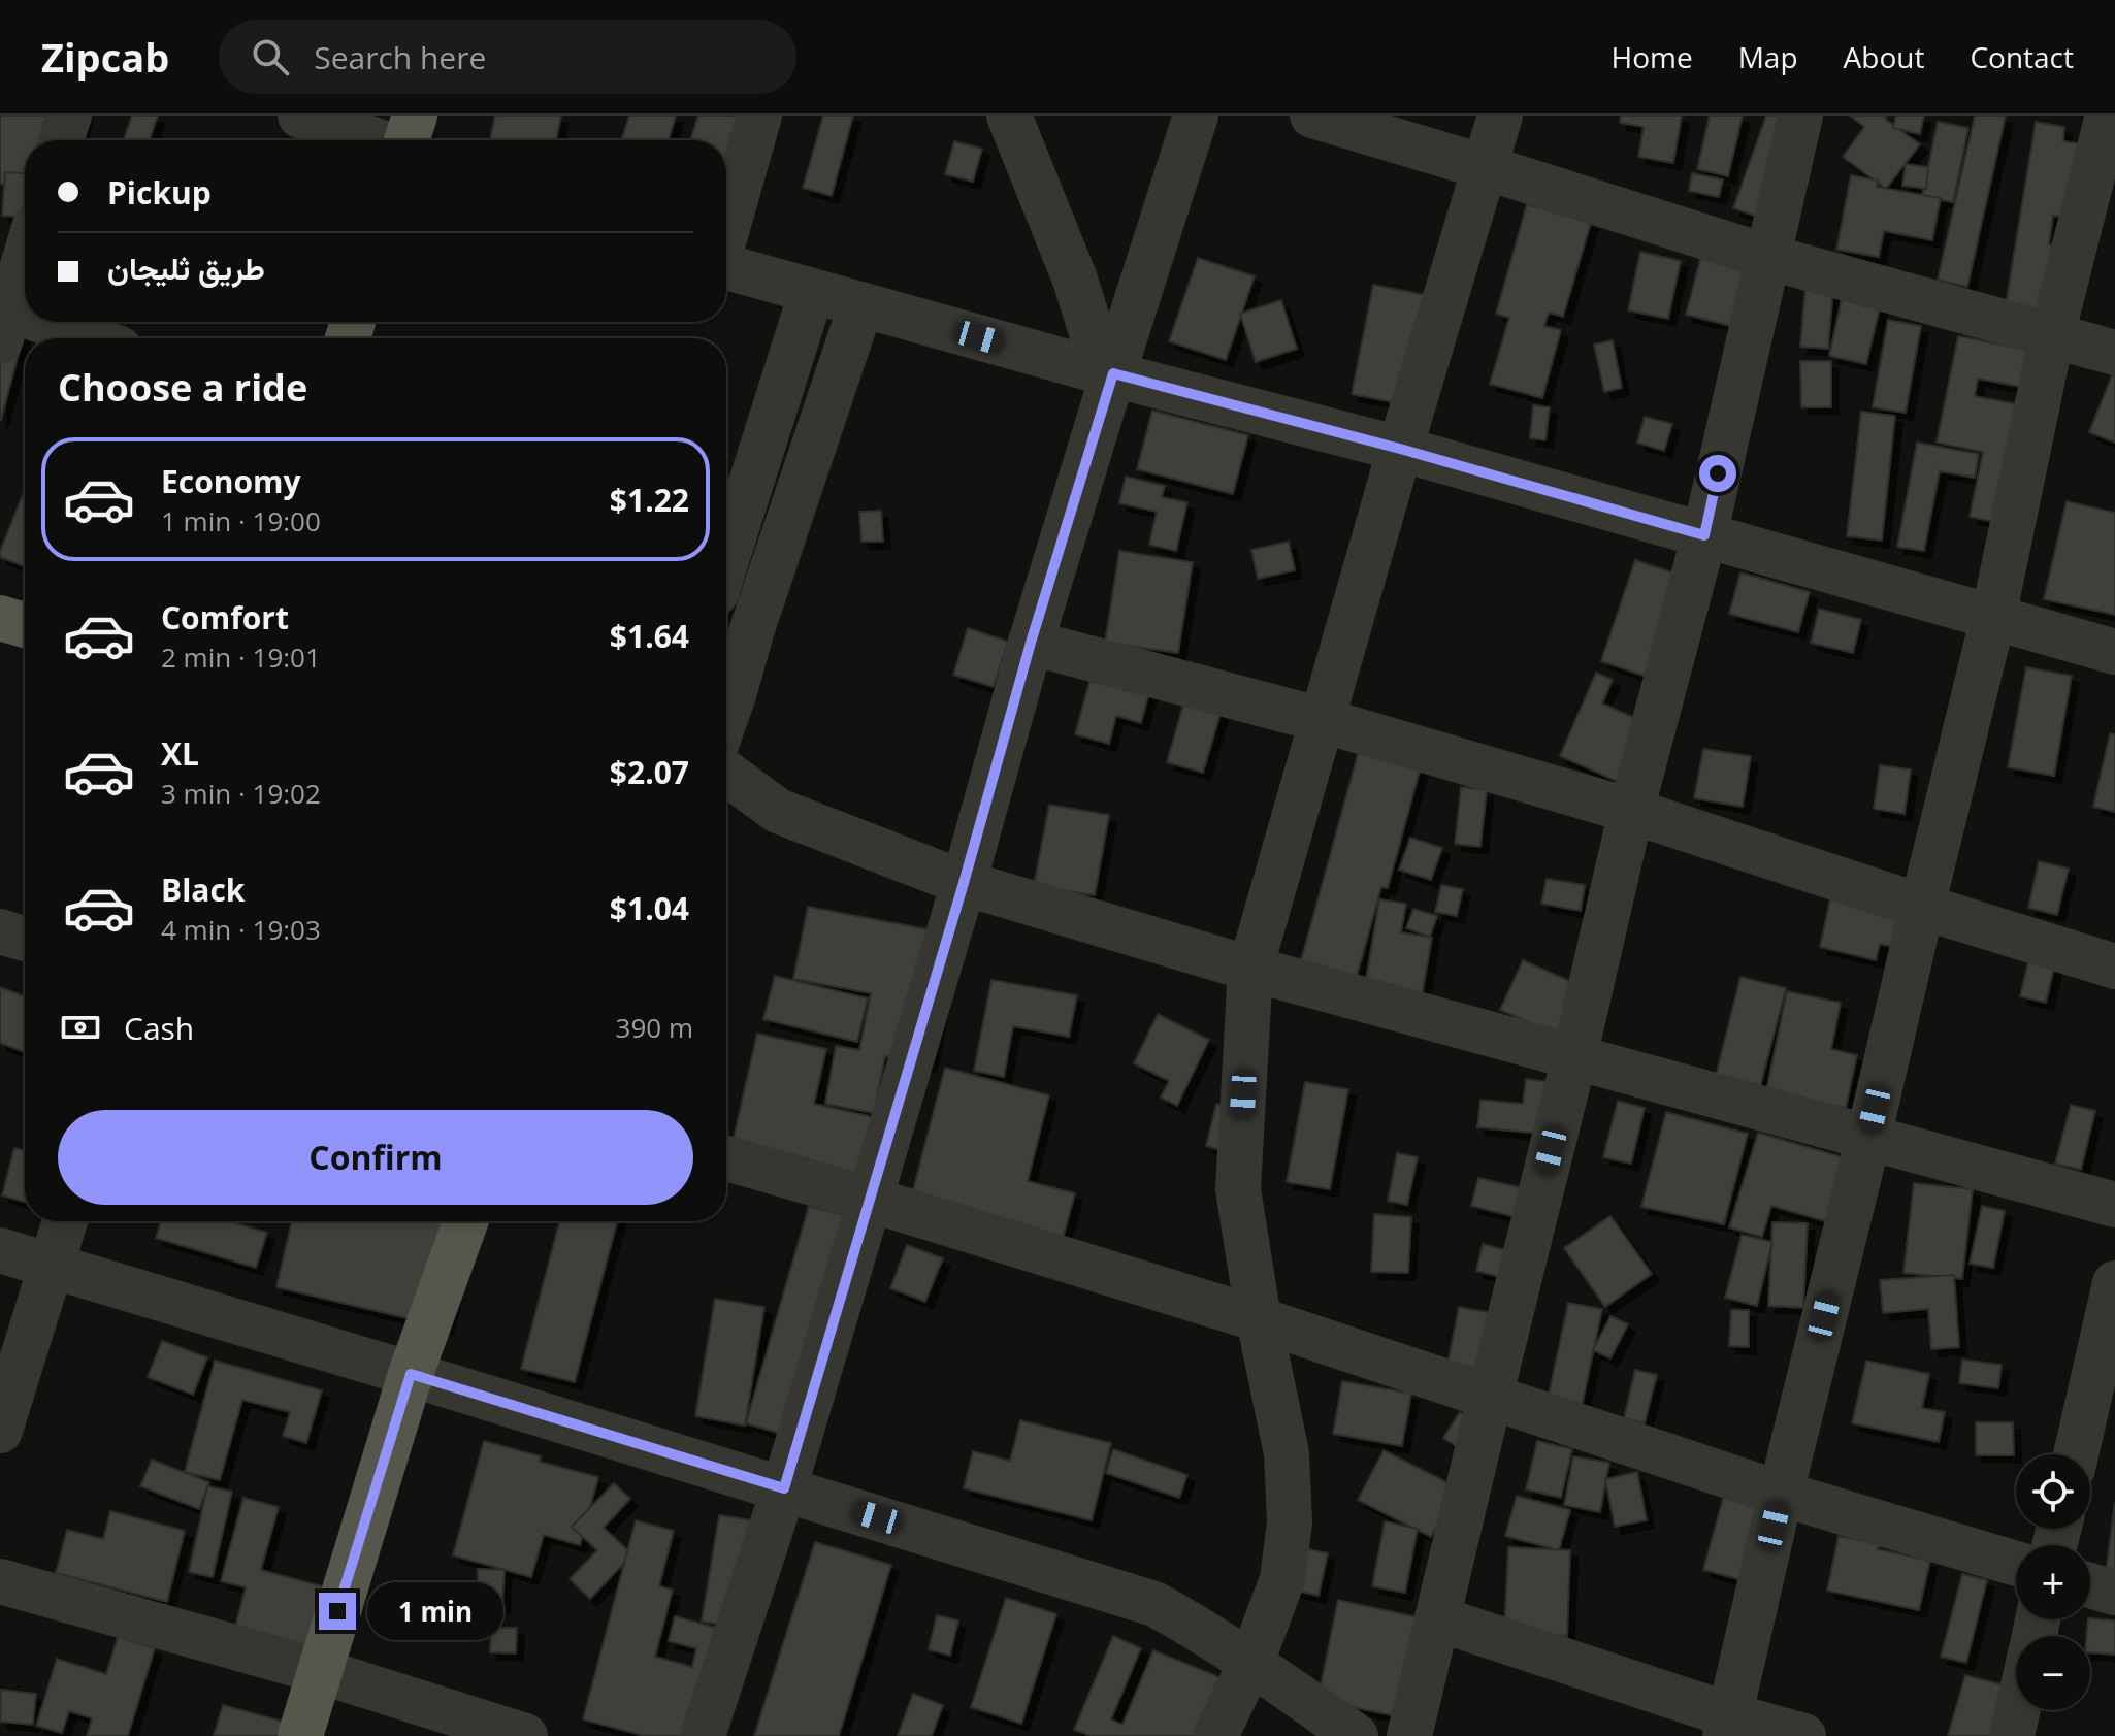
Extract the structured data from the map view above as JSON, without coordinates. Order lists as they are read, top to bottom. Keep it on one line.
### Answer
{"page":{"header":"Zipcab","search":"Search here","nav":["Home","Map","About","Contact"],"banner":["Pickup","طريق ثليجان"],"heading":"Choose a ride","list":[{"name":"Economy","note":"1 min · 19:00","value":"$1.22"},{"name":"Comfort","note":"2 min · 19:01","value":"$1.64"},{"name":"XL","note":"3 min · 19:02","value":"$2.07"},{"name":"Black","note":"4 min · 19:03","value":"$1.04"}],"pay":["Cash","390 m"],"buttons":"Confirm","map_buttons":["+","−"],"bubble":"1 min"}}
